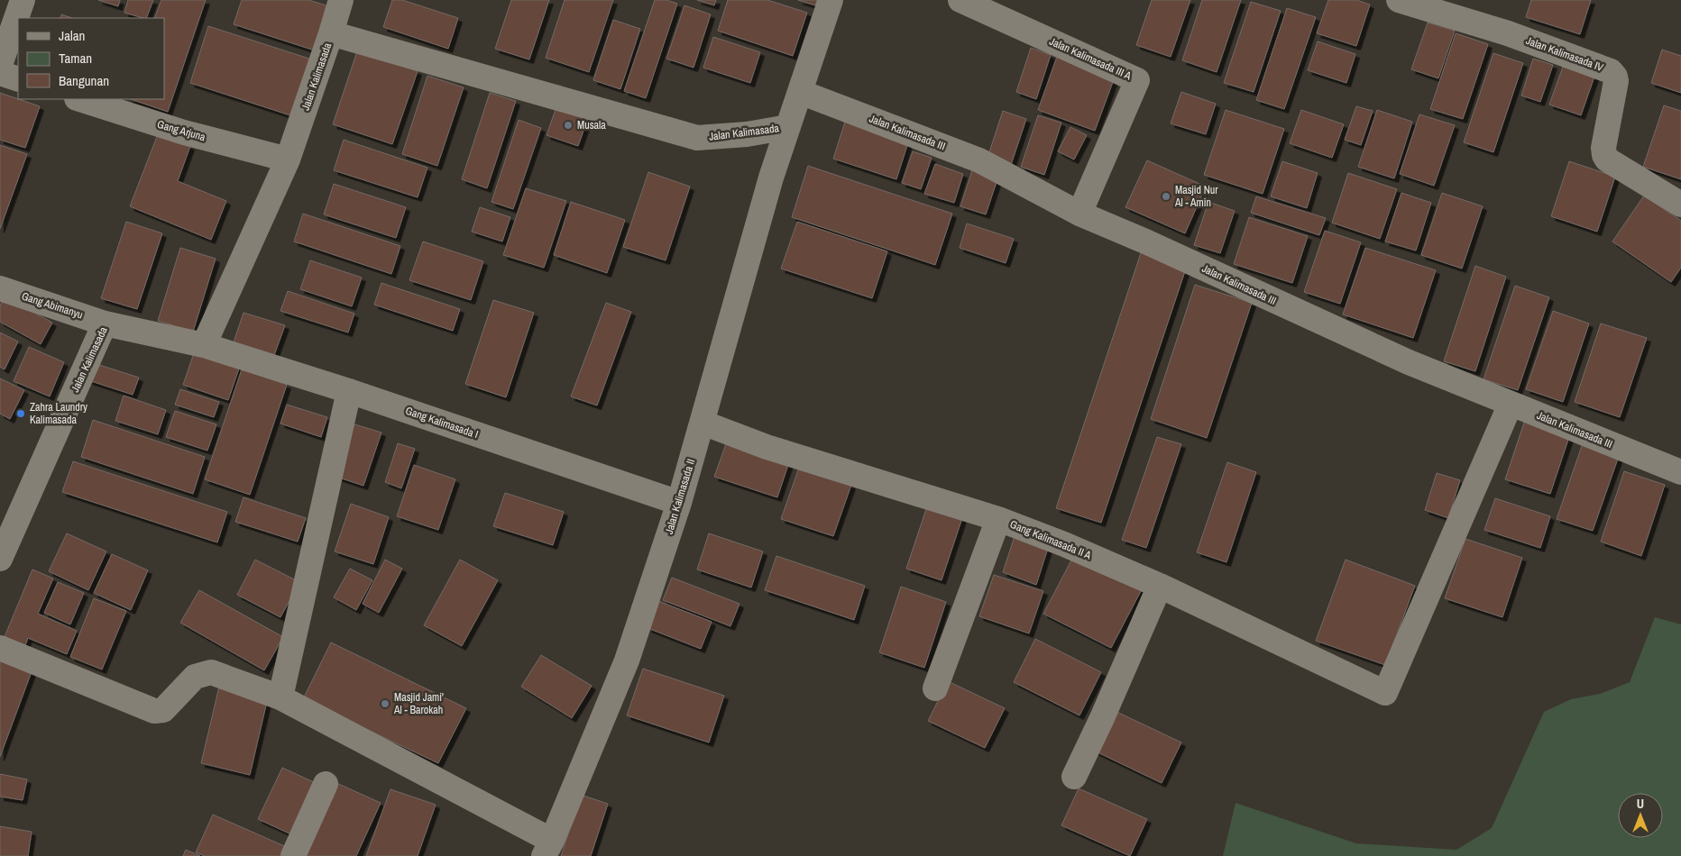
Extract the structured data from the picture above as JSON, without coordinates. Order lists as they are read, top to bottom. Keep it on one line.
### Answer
{"streets":{"street":["Jalan Kalimasada IV","Jalan Kalimasada III A","Jalan Kalimasada","Gang Arjuna","Jalan Kalimasada III","Gang Abimanyu","Gang Kalimasada I","Jalan Kalimasada II","Gang Kalimasada II A"]},"crossings":[["Jalan Kalimasada III A","Jalan Kalimasada III"],["Jalan Kalimasada","Gang Arjuna"],["Jalan Kalimasada","Jalan Kalimasada III"],["Jalan Kalimasada","Gang Abimanyu"],["Jalan Kalimasada","Gang Kalimasada I"],["Jalan Kalimasada","Jalan Kalimasada II"],["Jalan Kalimasada III","Gang Kalimasada II A"],["Gang Kalimasada I","Jalan Kalimasada II"],["Jalan Kalimasada II","Gang Kalimasada II A"]],"places":["Musala","Masjid Nur Al - Amin","Zahra Laundry Kalimasada","Masjid Jami' Al - Barokah"],"legend":["Jalan","Taman","Bangunan"],"north":"top"}
